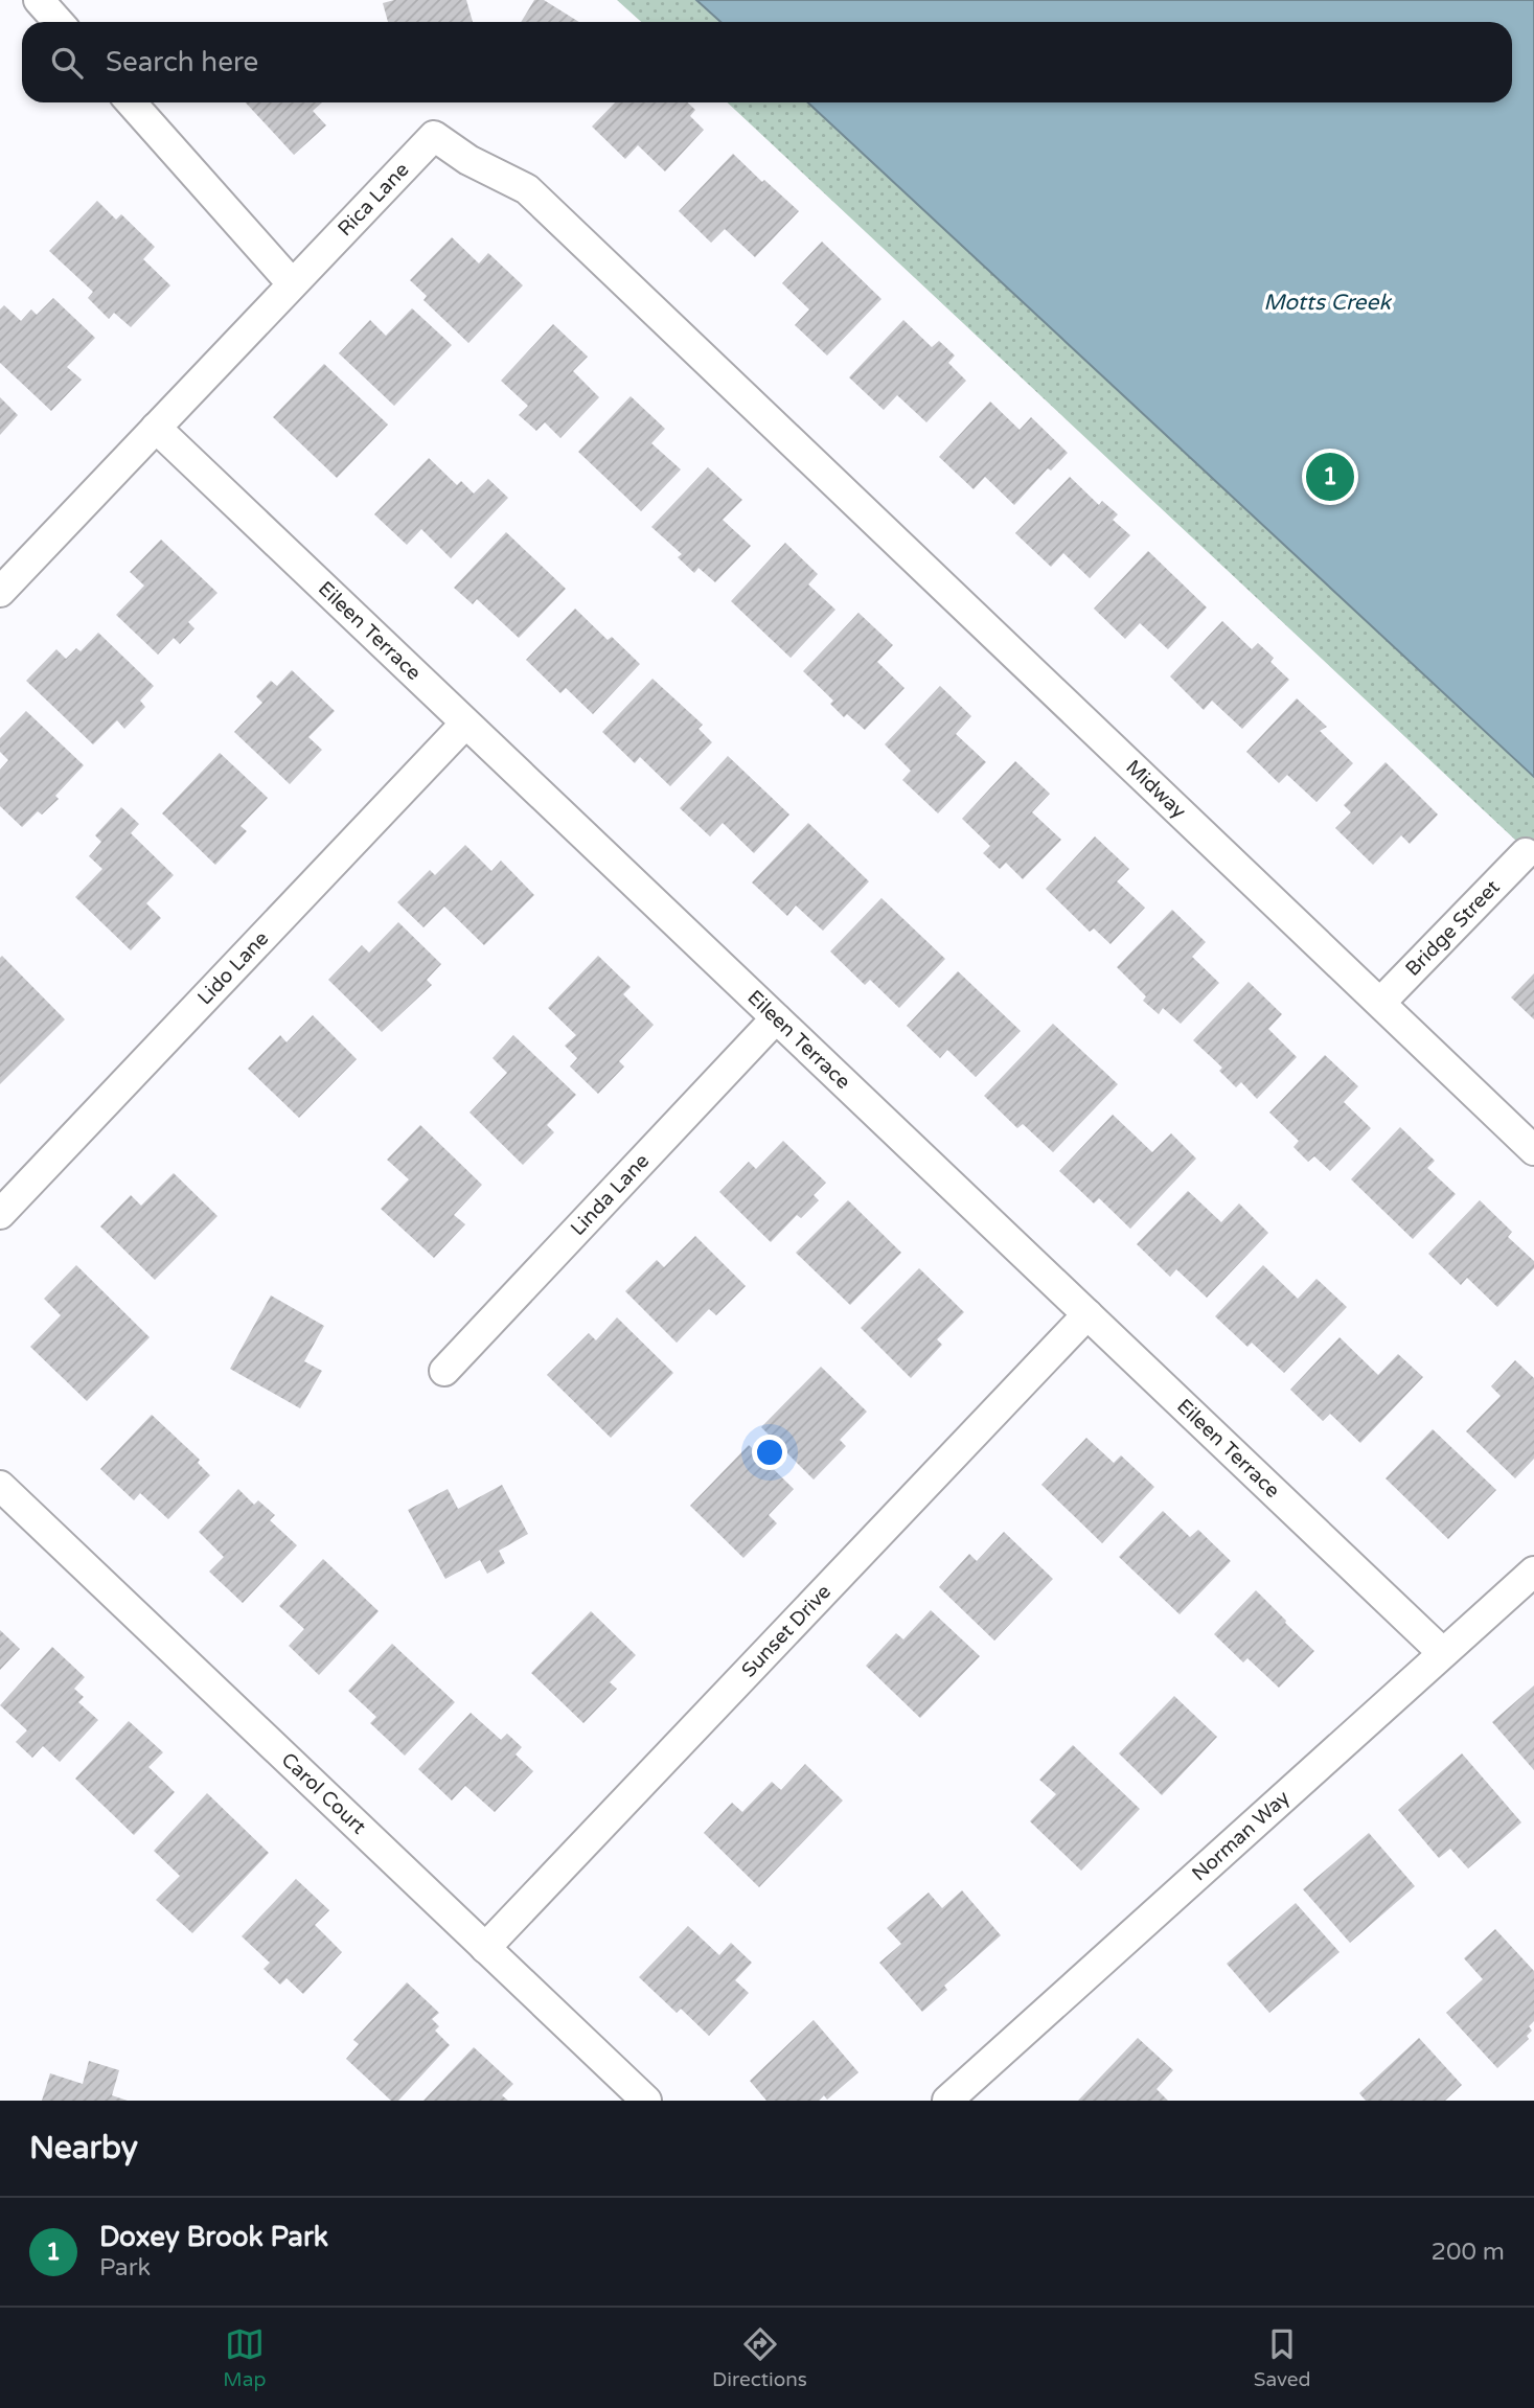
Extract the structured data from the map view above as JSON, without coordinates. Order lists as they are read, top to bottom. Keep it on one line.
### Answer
{"streets":{"street":["Rica Lane","Eileen Terrace","Midway","Bridge Street","Lido Lane","Linda Lane","Sunset Drive","Carol Court","Norman Way"]},"crossings":[["Rica Lane","Eileen Terrace"],["Rica Lane","Midway"],["Eileen Terrace","Lido Lane"],["Eileen Terrace","Linda Lane"],["Eileen Terrace","Sunset Drive"],["Eileen Terrace","Norman Way"],["Midway","Bridge Street"],["Sunset Drive","Carol Court"]],"water":["Motts Creek"],"page":{"search":"Search here","pins":"1","heading":"Nearby","list":[{"mark":"1","name":"Doxey Brook Park","note":"Park","value":"200 m"}],"nav":["Map","Directions","Saved"]}}
